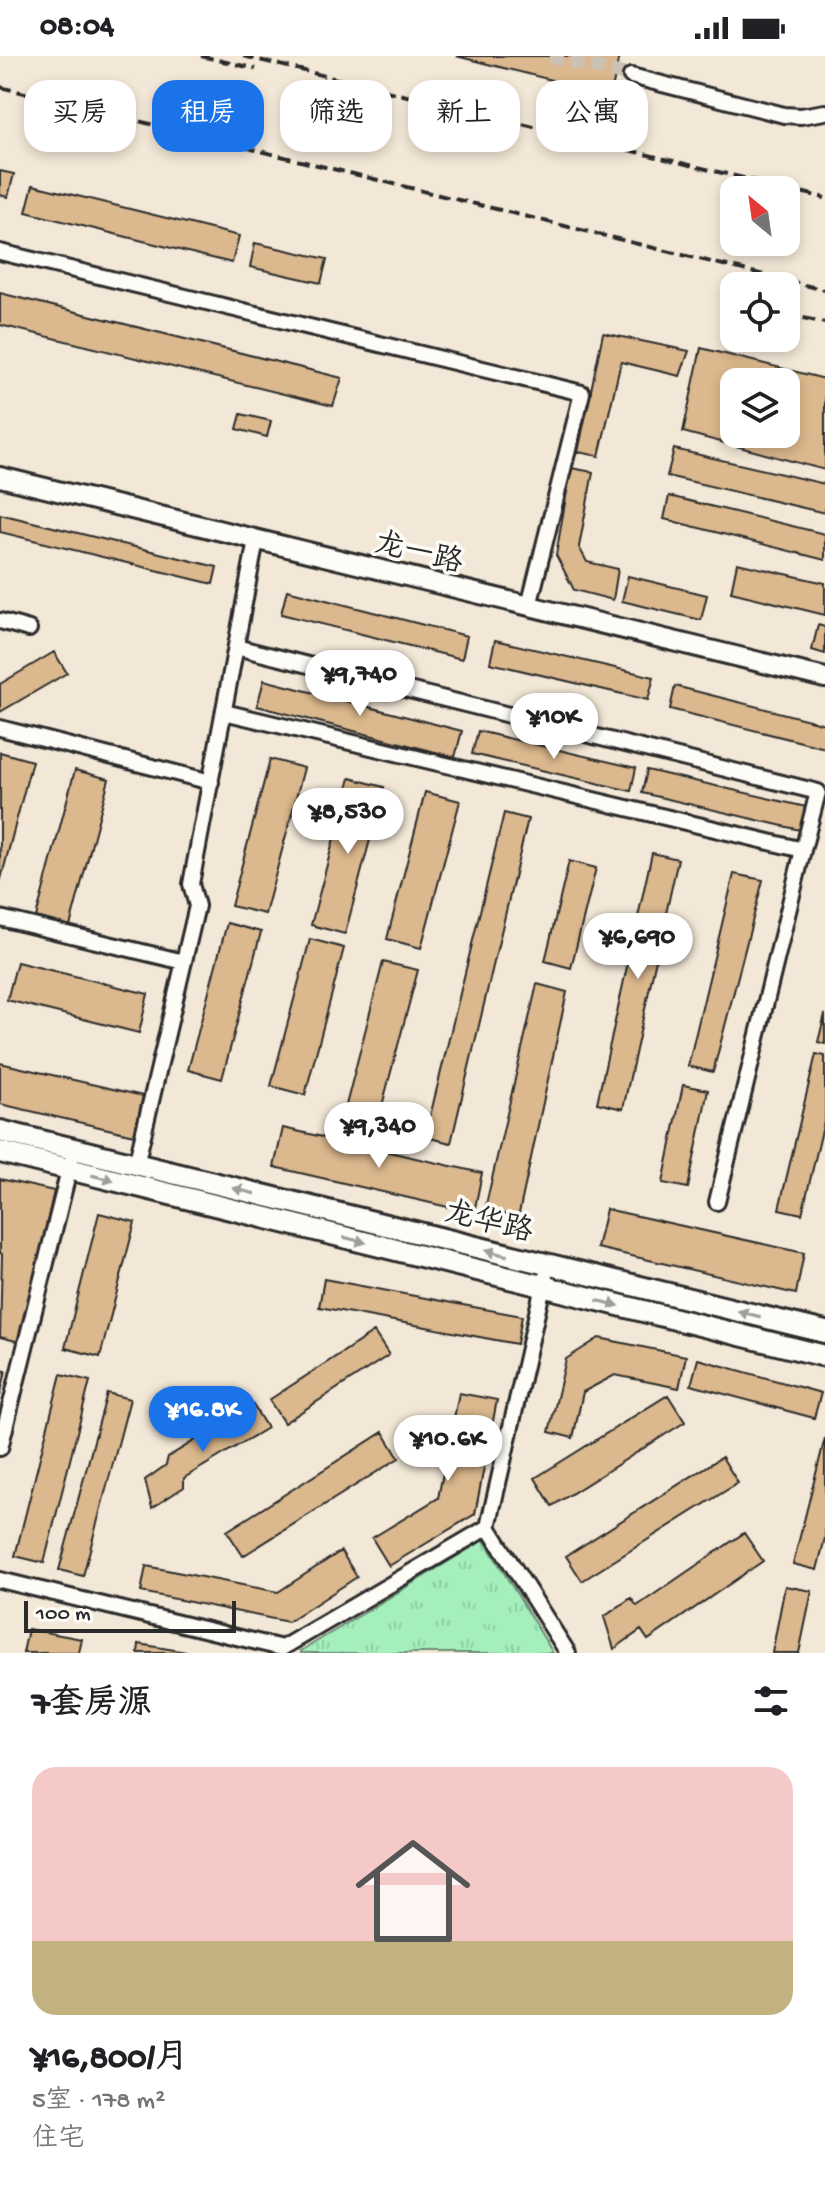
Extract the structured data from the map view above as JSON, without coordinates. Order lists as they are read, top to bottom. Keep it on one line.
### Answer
{"streets":{"main road":["龙华路"],"street":["龙一路"]},"scale_bar":"100 m","north":"top left","page":{"status":"08:04","chip":["买房","租房","筛选","新上","公寓"],"price":["¥9,740","¥10K","¥8,530","¥6,690","¥9,340","¥16.8K","¥10.6K"],"scale":"100 m","heading":"7套房源","list":[{"name":"¥16,800/月","note":"5室 · 178 m² · 住宅"}]}}
